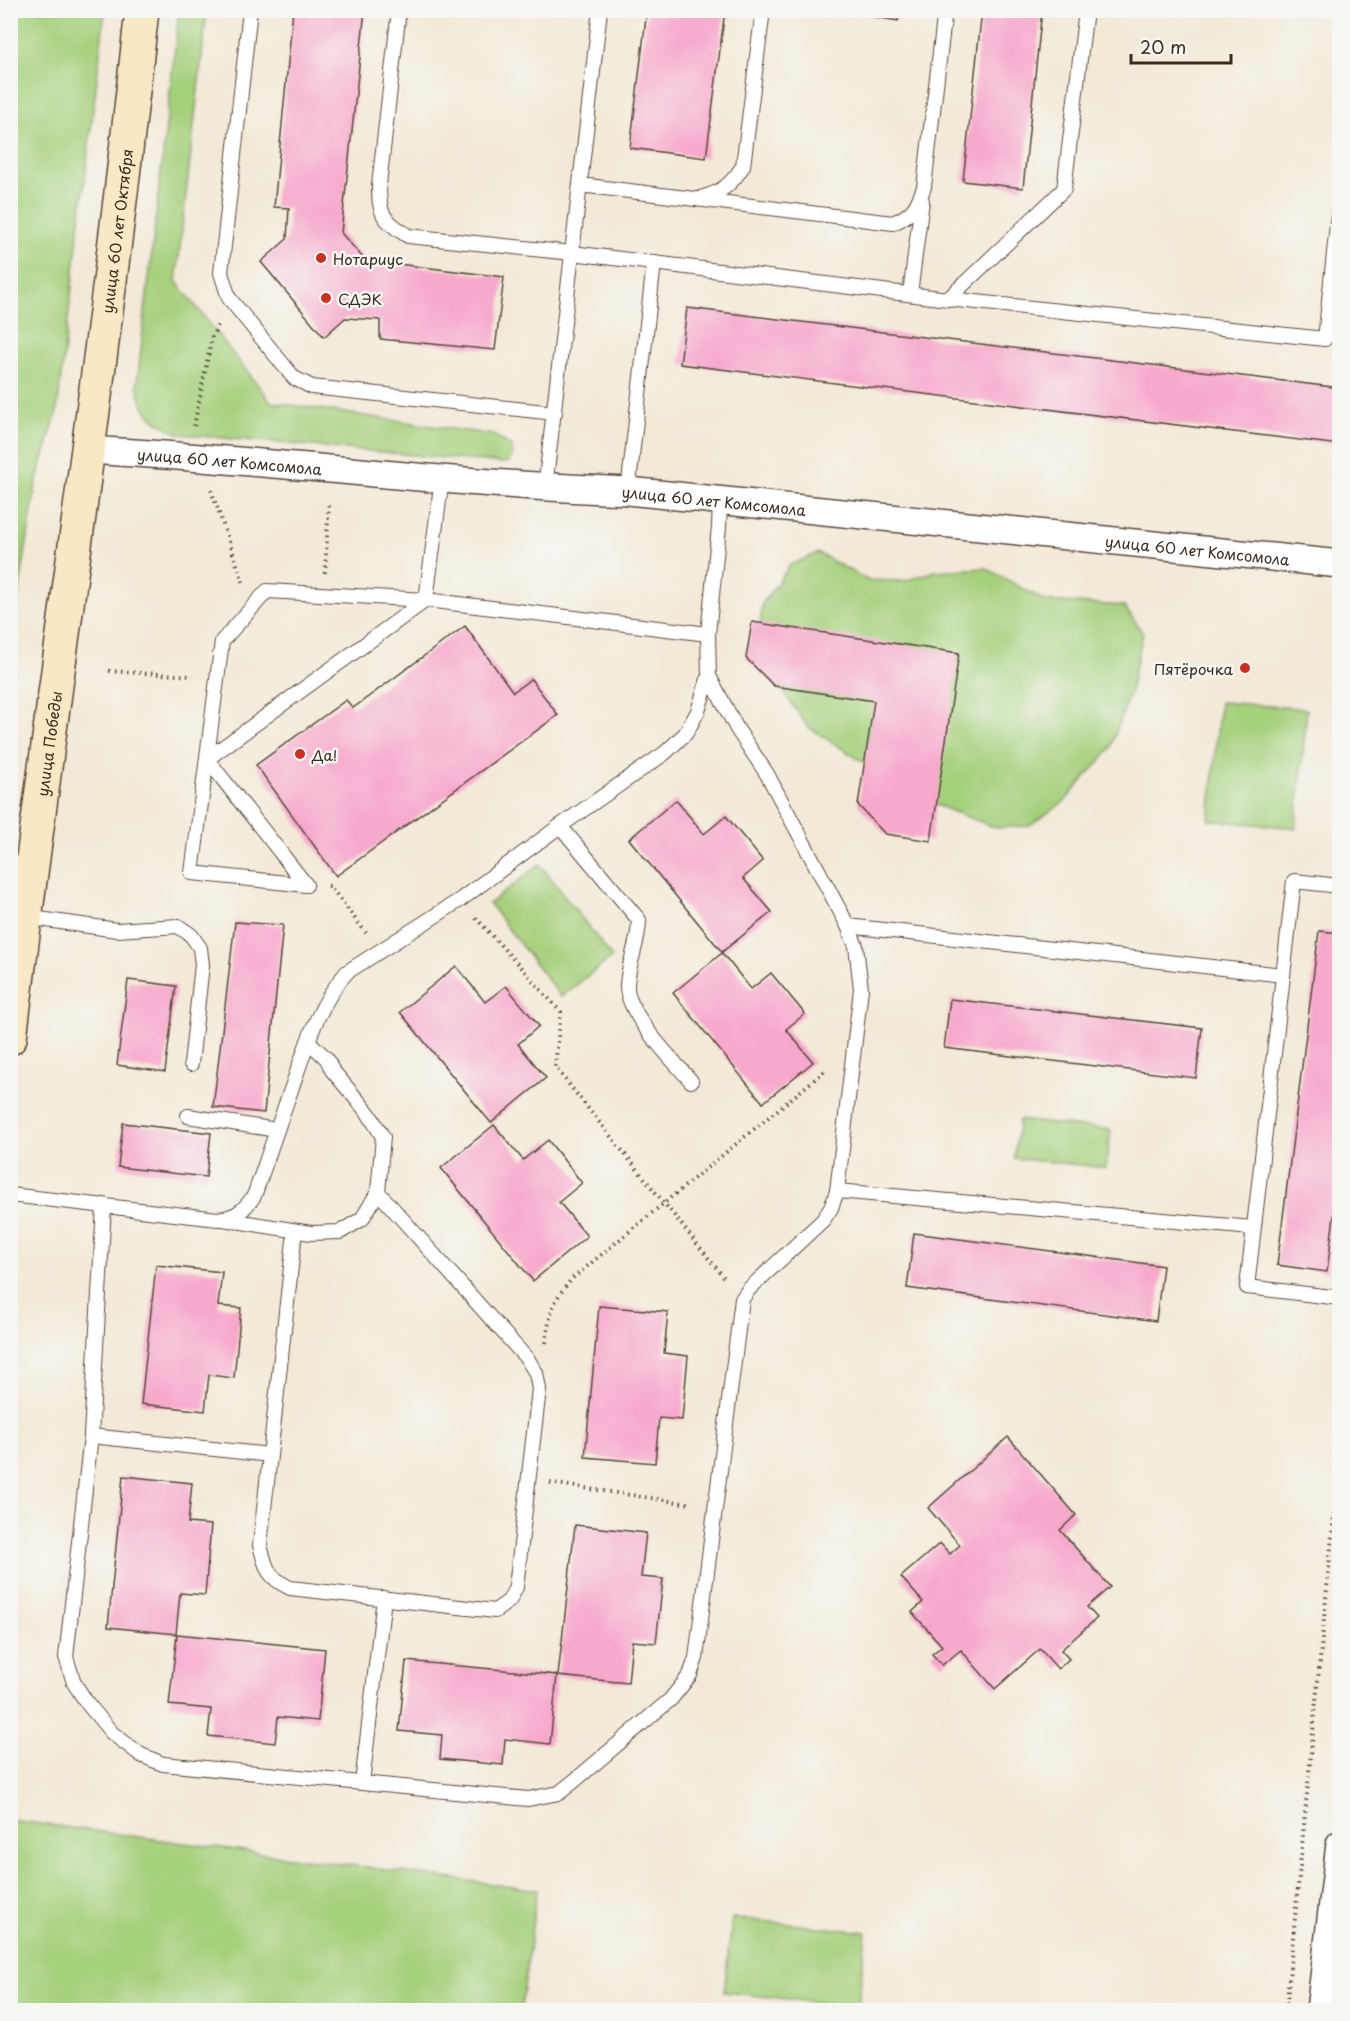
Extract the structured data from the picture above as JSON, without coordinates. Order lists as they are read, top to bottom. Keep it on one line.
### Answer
{"streets":{"street":["улица 60 лет Октября","улица 60 лет Комсомола","улица Победы"]},"crossings":[["улица 60 лет Октября","улица 60 лет Комсомола"],["улица 60 лет Октября","улица Победы"],["улица 60 лет Комсомола","улица Победы"]],"places":["Нотариус","СДЭК","Пятёрочка","Да!"],"scale_bar":"20 m"}
